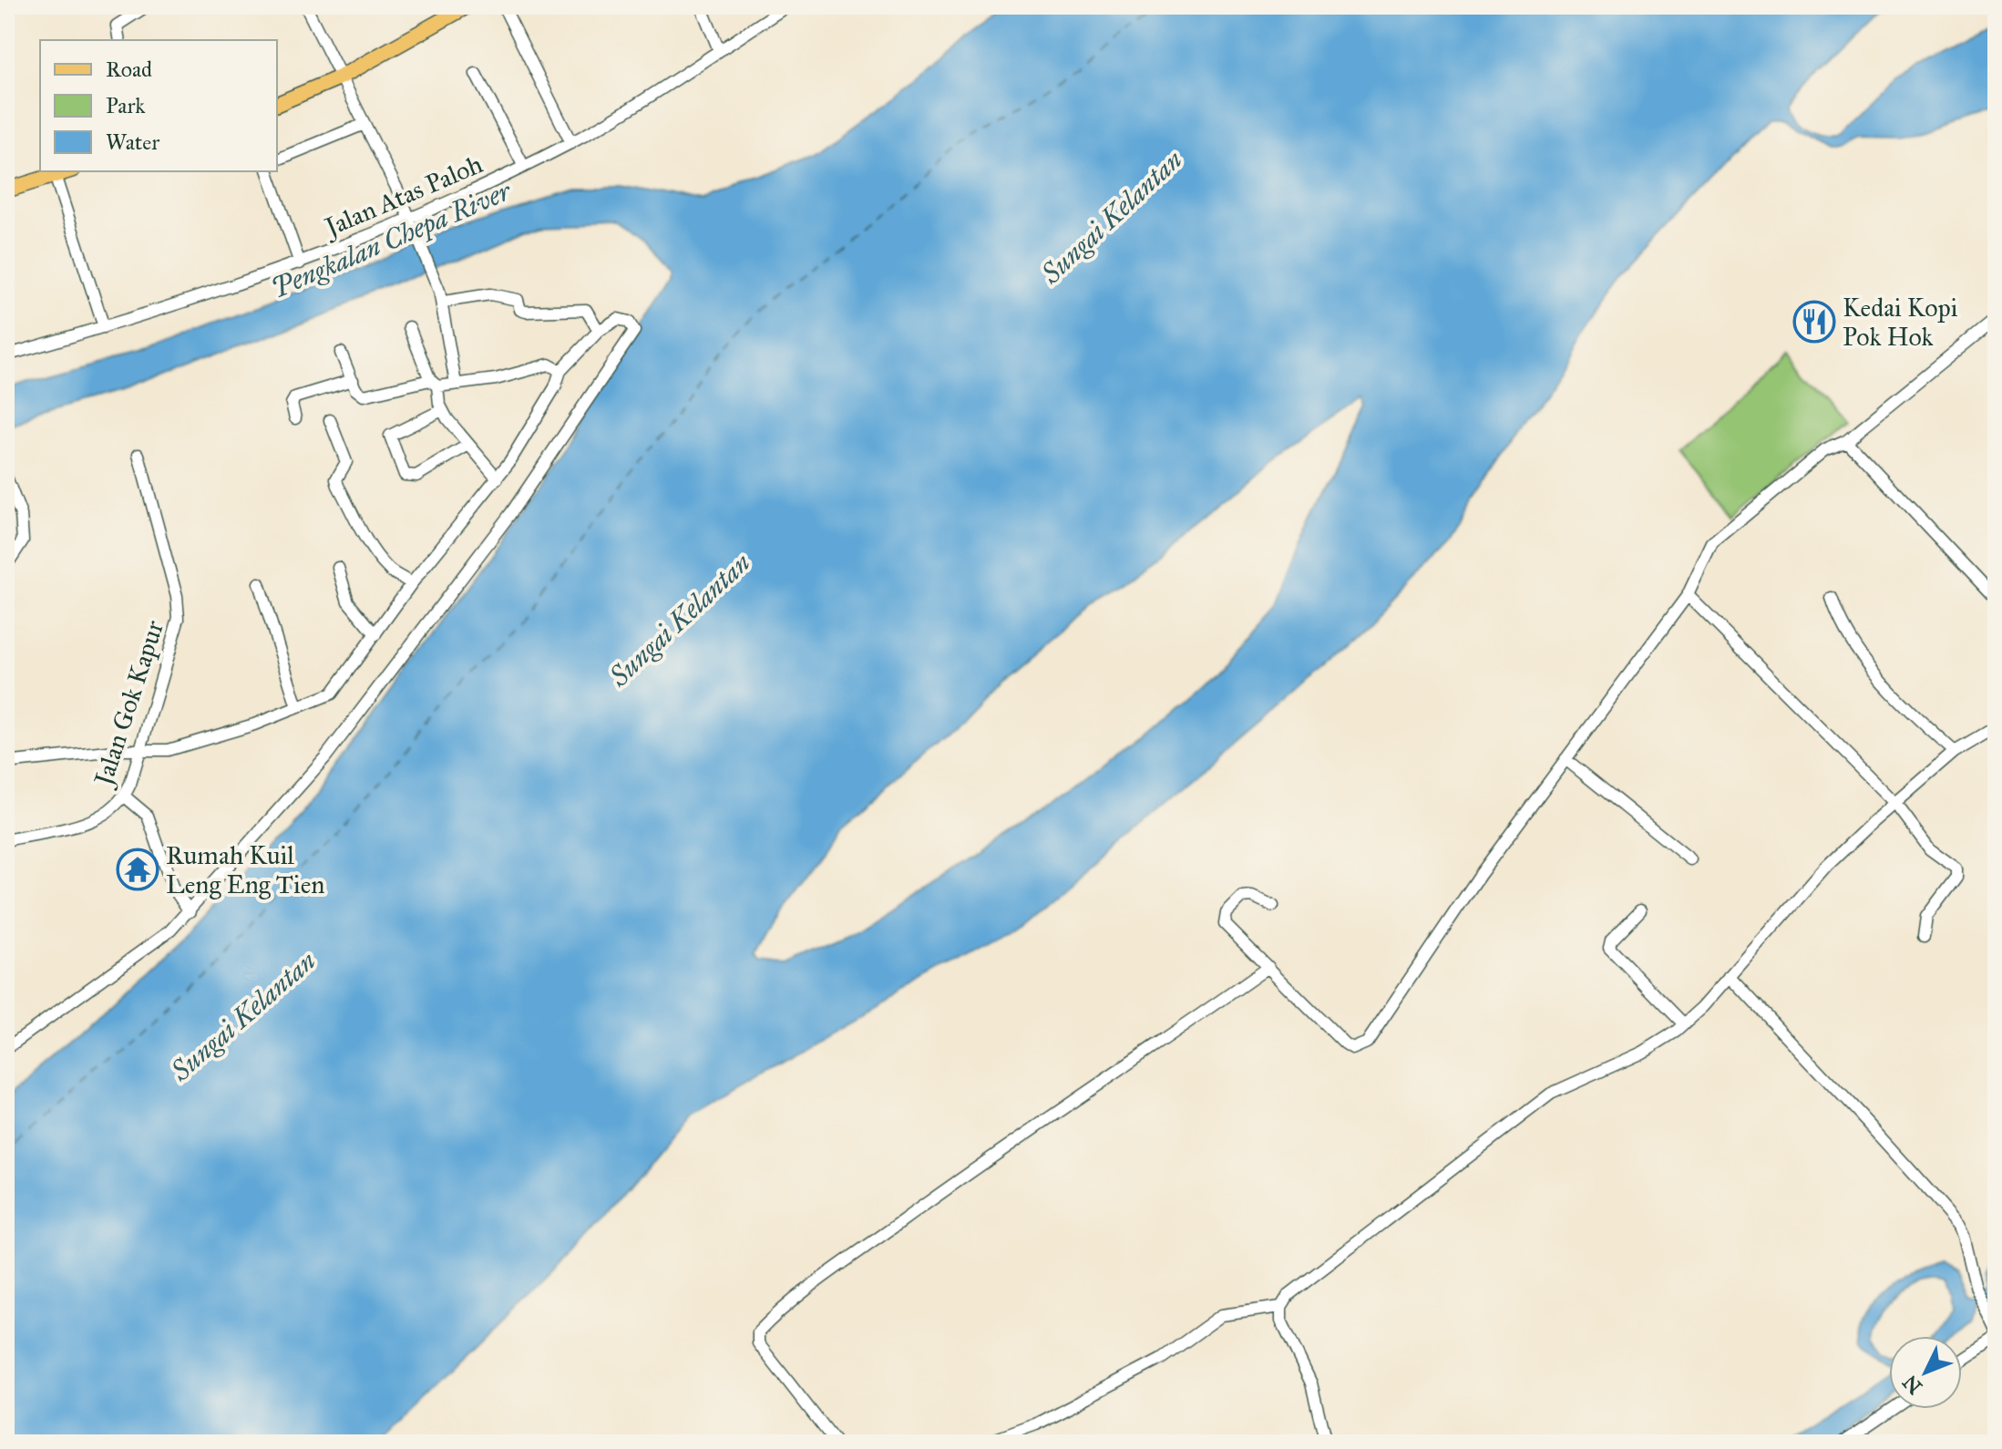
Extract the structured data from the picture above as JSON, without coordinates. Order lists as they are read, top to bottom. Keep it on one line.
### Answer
{"streets":{"street":["Jalan Atas Paloh","Jalan Gok Kapur"]},"water":["Sungai Kelantan","Pengkalan Chepa River"],"places":{"restaurant":["Kedai Kopi Pok Hok"],"temple":["Rumah Kuil Leng Eng Tien"]},"legend":["Road","Park","Water"],"north":"bottom left"}
